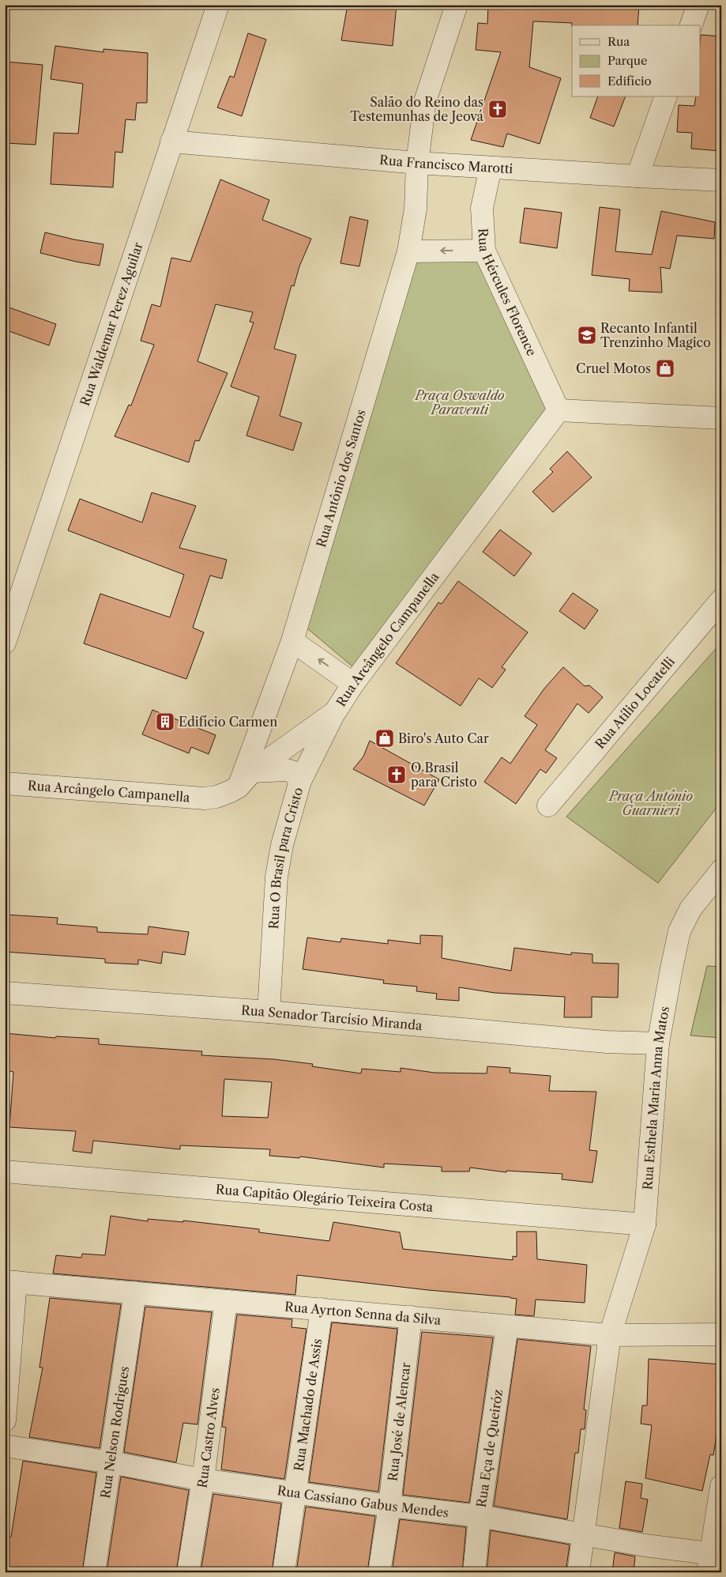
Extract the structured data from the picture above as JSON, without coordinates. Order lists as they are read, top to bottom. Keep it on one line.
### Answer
{"streets":{"street":["Rua Francisco Marotti","Rua Hércules Florence","Rua Waldemar Perez Aguilar","Rua Antônio dos Santos","Rua Arcângelo Campanella","Rua Atílio Locatelli","Rua O Brasil para Cristo","Rua Senador Tarcísio Miranda","Rua Esthela Maria Anna Matos","Rua Capitão Olegário Teixeira Costa","Rua Ayrton Senna da Silva","Rua Machado de Assis","Rua José de Alencar","Rua Nelson Rodrigues","Rua Castro Alves","Rua Eça de Queiróz","Rua Cassiano Gabus Mendes"]},"crossings":[["Rua Francisco Marotti","Rua Hércules Florence"],["Rua Francisco Marotti","Rua Waldemar Perez Aguilar"],["Rua Francisco Marotti","Rua Antônio dos Santos"],["Rua Hércules Florence","Rua Arcângelo Campanella"],["Rua Antônio dos Santos","Rua Arcângelo Campanella"],["Rua Arcângelo Campanella","Rua O Brasil para Cristo"],["Rua O Brasil para Cristo","Rua Senador Tarcísio Miranda"],["Rua Senador Tarcísio Miranda","Rua Esthela Maria Anna Matos"],["Rua Esthela Maria Anna Matos","Rua Capitão Olegário Teixeira Costa"],["Rua Esthela Maria Anna Matos","Rua Ayrton Senna da Silva"],["Rua Esthela Maria Anna Matos","Rua Cassiano Gabus Mendes"],["Rua Ayrton Senna da Silva","Rua Machado de Assis"],["Rua Ayrton Senna da Silva","Rua José de Alencar"],["Rua Ayrton Senna da Silva","Rua Nelson Rodrigues"],["Rua Ayrton Senna da Silva","Rua Castro Alves"],["Rua Ayrton Senna da Silva","Rua Eça de Queiróz"],["Rua Machado de Assis","Rua Cassiano Gabus Mendes"],["Rua José de Alencar","Rua Cassiano Gabus Mendes"],["Rua Nelson Rodrigues","Rua Cassiano Gabus Mendes"],["Rua Castro Alves","Rua Cassiano Gabus Mendes"],["Rua Eça de Queiróz","Rua Cassiano Gabus Mendes"]],"parks":["Praça Oswaldo Paraventi","Praça Antônio Guarnieri"],"places":{"church":["Salão do Reino das Testemunhas de Jeová","O Brasil para Cristo"],"school or university":["Recanto Infantil Trenzinho Magico"],"shop":["Cruel Motos","Biro's Auto Car"],"building":["Edifício Carmen"]},"legend":["Rua","Parque","Edifício"]}
